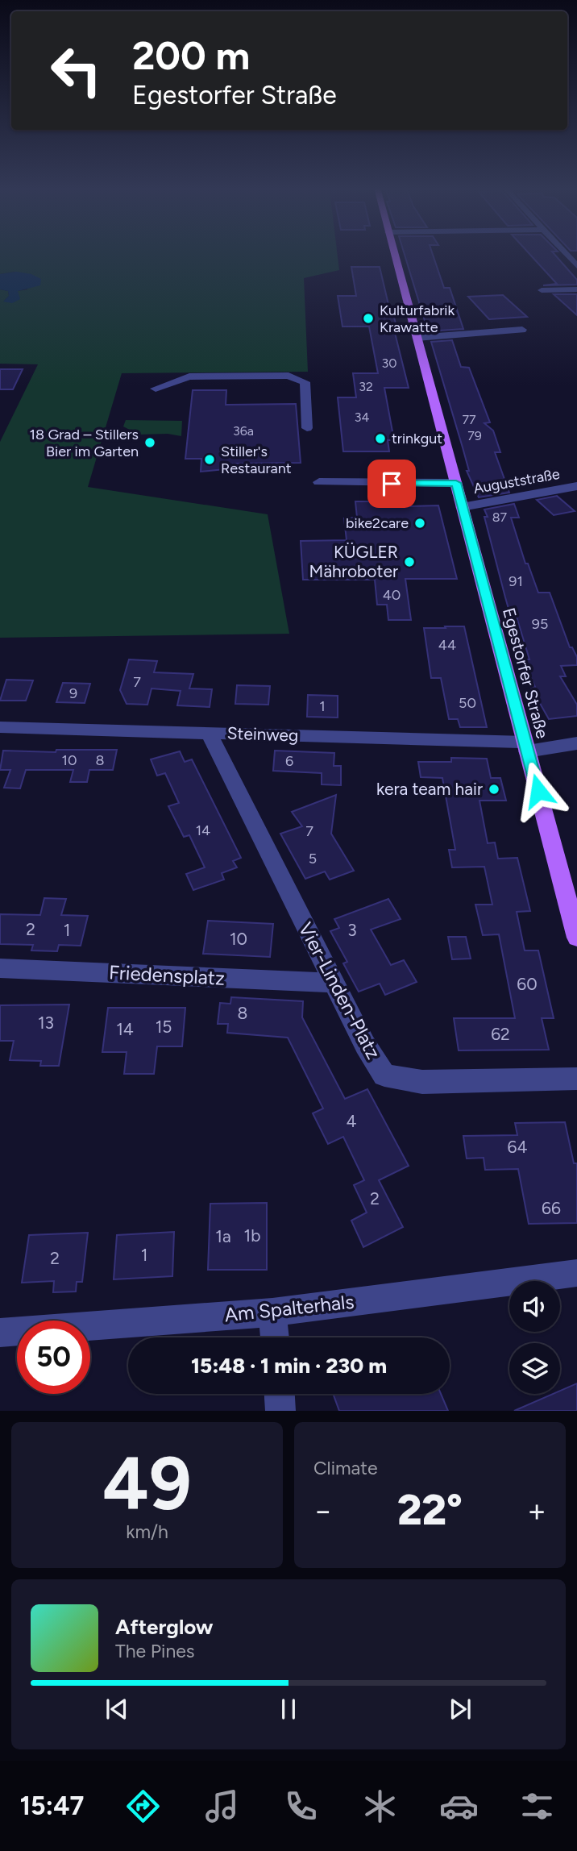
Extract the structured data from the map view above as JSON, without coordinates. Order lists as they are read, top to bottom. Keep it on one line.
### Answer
{"streets":{"main road":["Egestorfer Straße"],"street":["Auguststraße","Steinweg","Friedensplatz","Vier-Linden-Platz","Am Spalterhals"]},"crossings":[["Auguststraße","Egestorfer Straße"],["Egestorfer Straße","Steinweg"],["Steinweg","Vier-Linden-Platz"],["Friedensplatz","Vier-Linden-Platz"]],"places":["Kulturfabrik Krawatte","trinkgut","18 Grad – Stillers Bier im Garten","Stiller's Restaurant","bike2care","KÜGLER Mähroboter","kera team hair"],"house_numbers":["30","32","34","77","36a","79","87","91","40","95","44","7","9","50","1","10","8","6","14","7","5","2","1","3","10","60","8","13","15","14","62","4","64","2","66","1b","1a","1","2"],"page":{"turn":["200 m","Egestorfer Straße"],"limit":"50","trip":"15:48 · 1 min · 230 m","tile":[["49","km/h"],"Climate"],"heat":["−","22°","+"],"song":["Afterglow","The Pines"],"tabs":"15:47"}}
